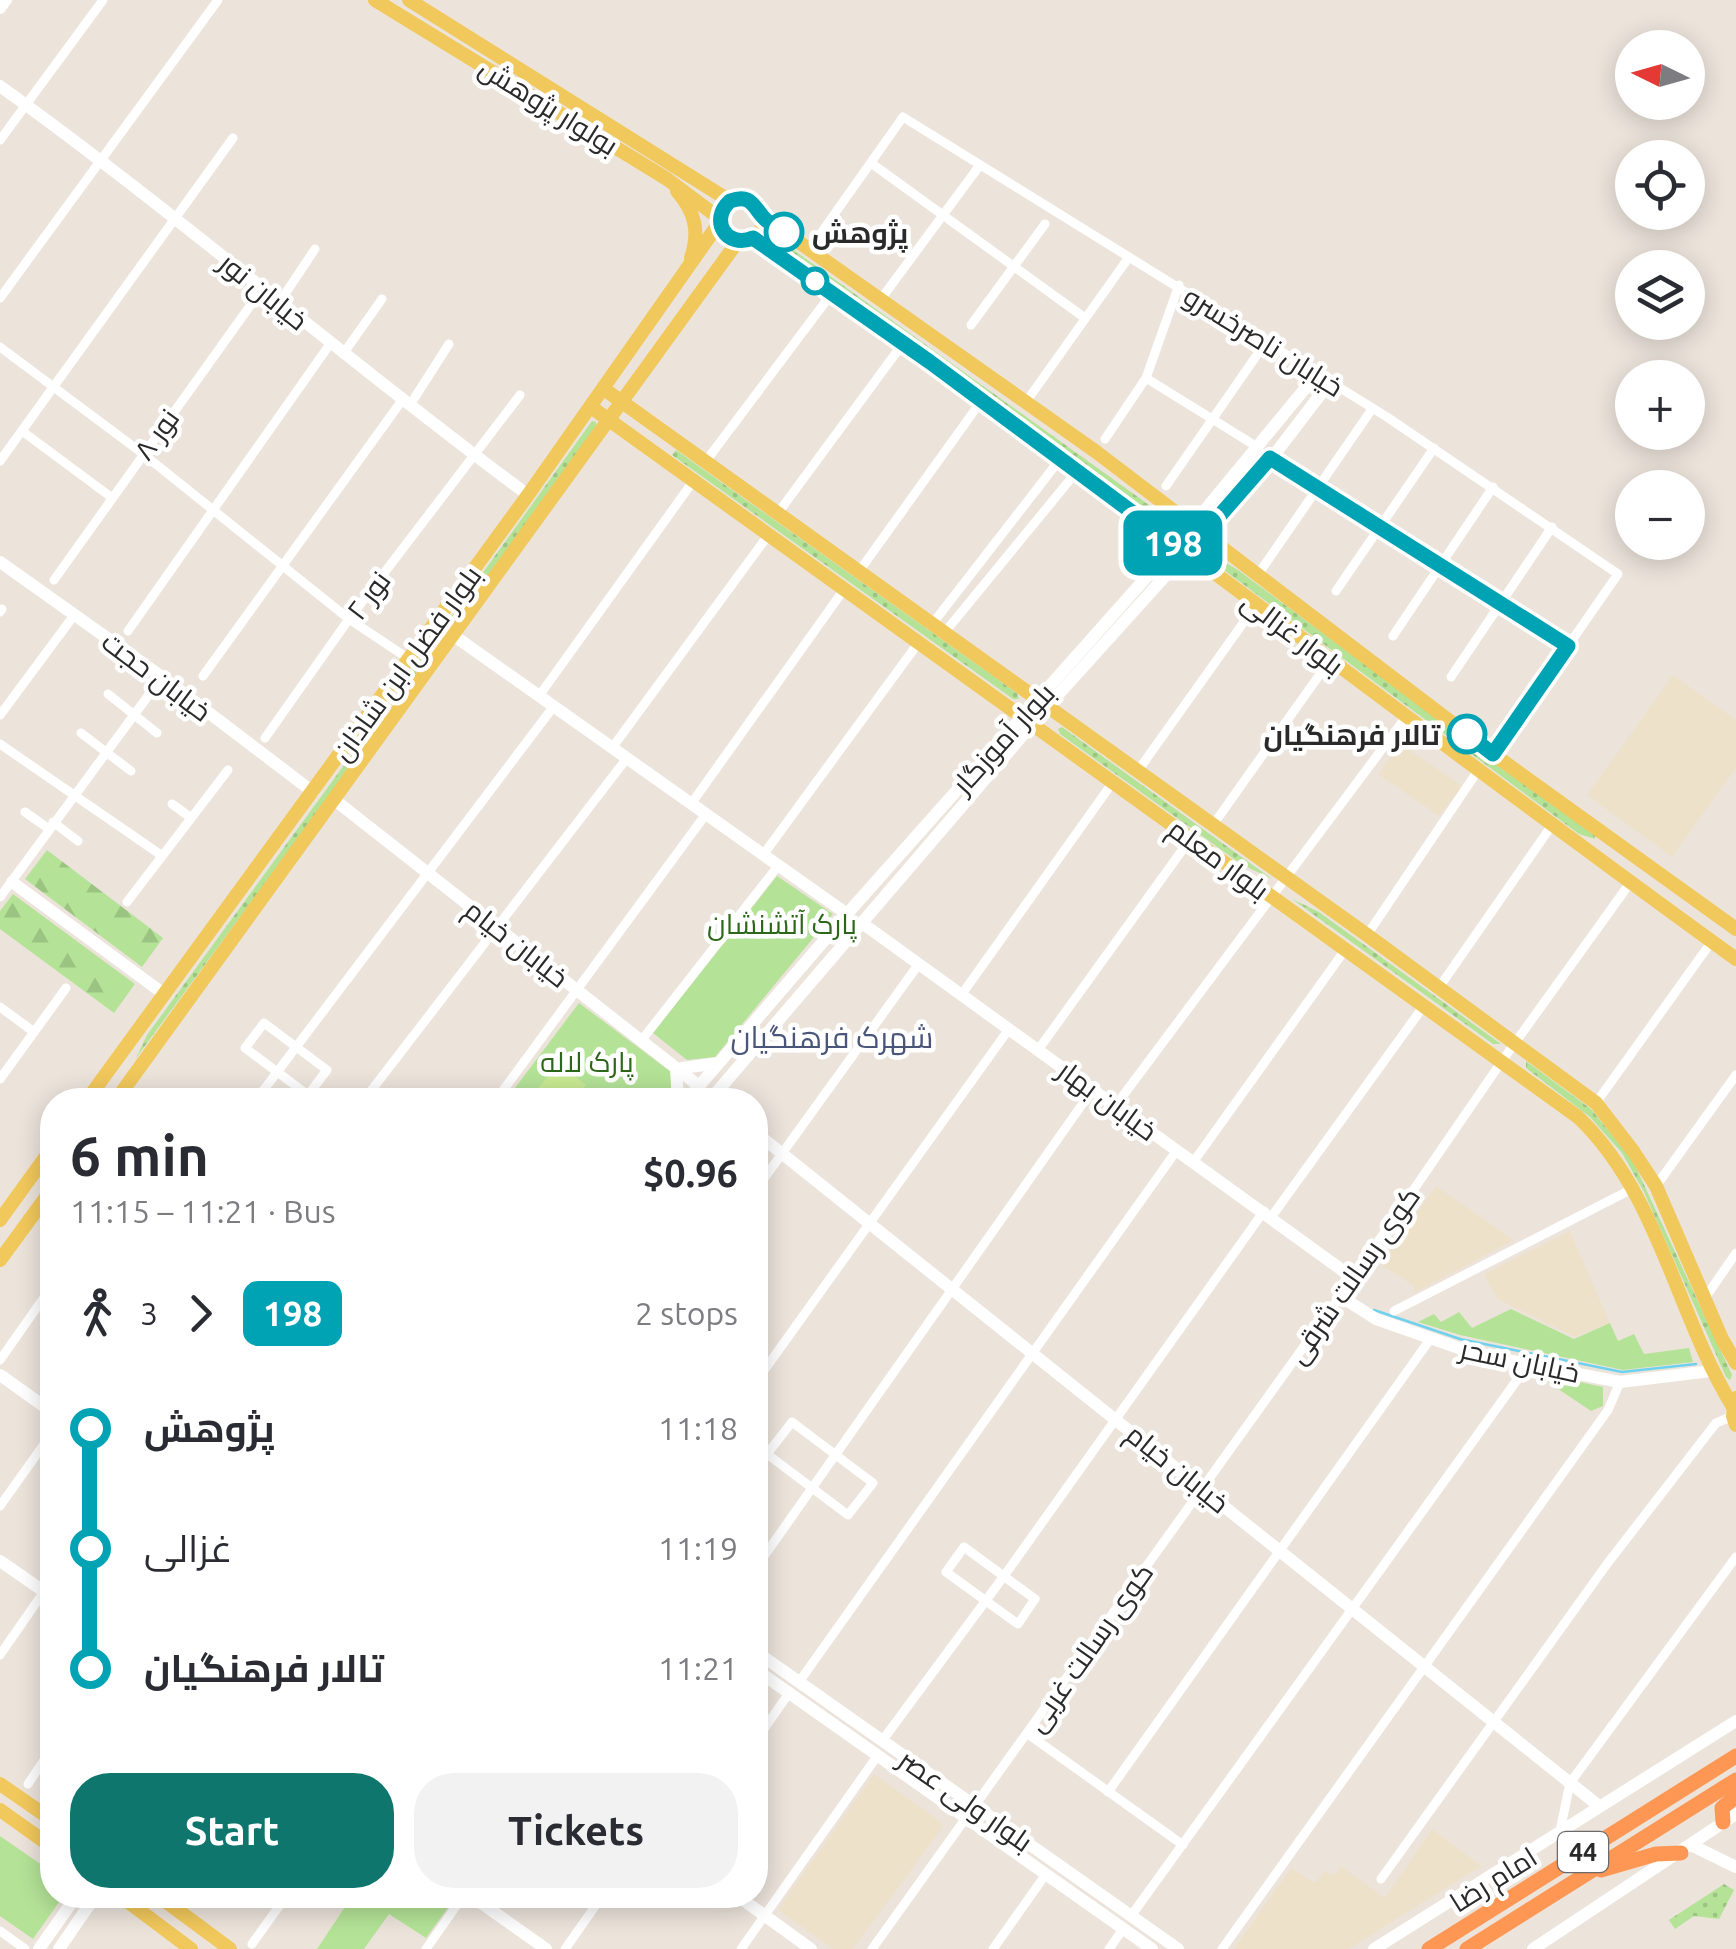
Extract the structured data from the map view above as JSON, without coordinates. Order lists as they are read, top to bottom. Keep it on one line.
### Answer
{"streets":{"highway":["44","امام رضا"],"main road":["بولوار پژوهش","خیابان نور","بلوار غزالی","بلوار فضل ابن شاذان","خیابان حجت","بلوار آموزگار","بلوار معلم","خیابان خیام","خیابان بهار","خیابان سحر","بلوار ولی عصر"],"street":["خیابان ناصرخسرو","نور ۸","نور ۲","کوی رسالت شرقی","کوی رسالت غربی"]},"crossings":[["بولوار پژوهش","بلوار غزالی"],["بولوار پژوهش","بلوار فضل ابن شاذان"],["خیابان نور","نور ۸"],["خیابان نور","نور ۲"],["خیابان نور","بلوار فضل ابن شاذان"],["خیابان ناصرخسرو","بلوار آموزگار"],["بلوار غزالی","بلوار فضل ابن شاذان"],["بلوار غزالی","بلوار آموزگار"],["بلوار غزالی","کوی رسالت شرقی"],["بلوار فضل ابن شاذان","خیابان حجت"],["بلوار فضل ابن شاذان","بلوار معلم"],["بلوار فضل ابن شاذان","خیابان خیام"],["بلوار آموزگار","بلوار معلم"],["بلوار آموزگار","خیابان خیام"],["بلوار آموزگار","خیابان بهار"],["بلوار معلم","کوی رسالت شرقی"],["بلوار معلم","خیابان سحر"],["خیابان خیام","کوی رسالت شرقی"],["خیابان خیام","کوی رسالت غربی"],["خیابان بهار","کوی رسالت شرقی"],["کوی رسالت شرقی","خیابان سحر"],["کوی رسالت شرقی","کوی رسالت غربی"],["کوی رسالت غربی","بلوار ولی عصر"]],"districts":["شهرک فرهنگیان"],"parks":["پارک آتشنشان","پارک لاله"],"places":["پژوهش","تالار فرهنگیان"],"lines":["bus line 198"],"north":"left","page":{"on_map":"198","map_buttons":["+","−"],"heading":["6 min","11:15 – 11:21 · Bus","$0.96"],"legs":["3","198","2 stops"],"list":[{"name":"پژوهش","value":"11:18"},{"name":"غزالی","value":"11:19"},{"name":"تالار فرهنگیان","value":"11:21"}],"buttons":["Start","Tickets"]}}
